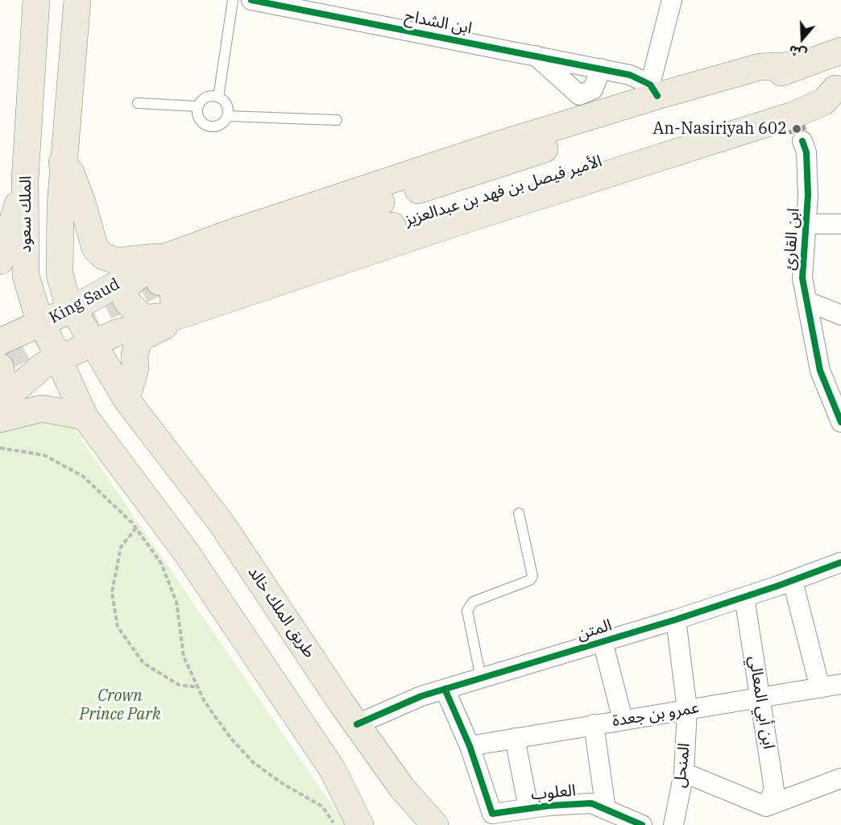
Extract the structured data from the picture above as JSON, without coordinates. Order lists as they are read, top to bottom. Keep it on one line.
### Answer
{"streets":{"main road":["الأمير فيصل بن فهد بن عبدالعزيز","الملك سعود","King Saud","طريق الملك خالد"],"street":["ابن الشداح","ابن القارئ","المتن","ابن أبي المعالي","عمرو بن جعدة","المنحل","العلوب"]},"crossings":[["ابن الشداح","الأمير فيصل بن فهد بن عبدالعزيز"],["الأمير فيصل بن فهد بن عبدالعزيز","King Saud"],["الملك سعود","King Saud"],["طريق الملك خالد","المتن"],["المتن","ابن أبي المعالي"],["المتن","المنحل"],["ابن أبي المعالي","عمرو بن جعدة"],["عمرو بن جعدة","المنحل"],["عمرو بن جعدة","العلوب"]],"parks":["Crown Prince Park"],"places":["An-Nasiriyah 602"],"north":"bottom"}
